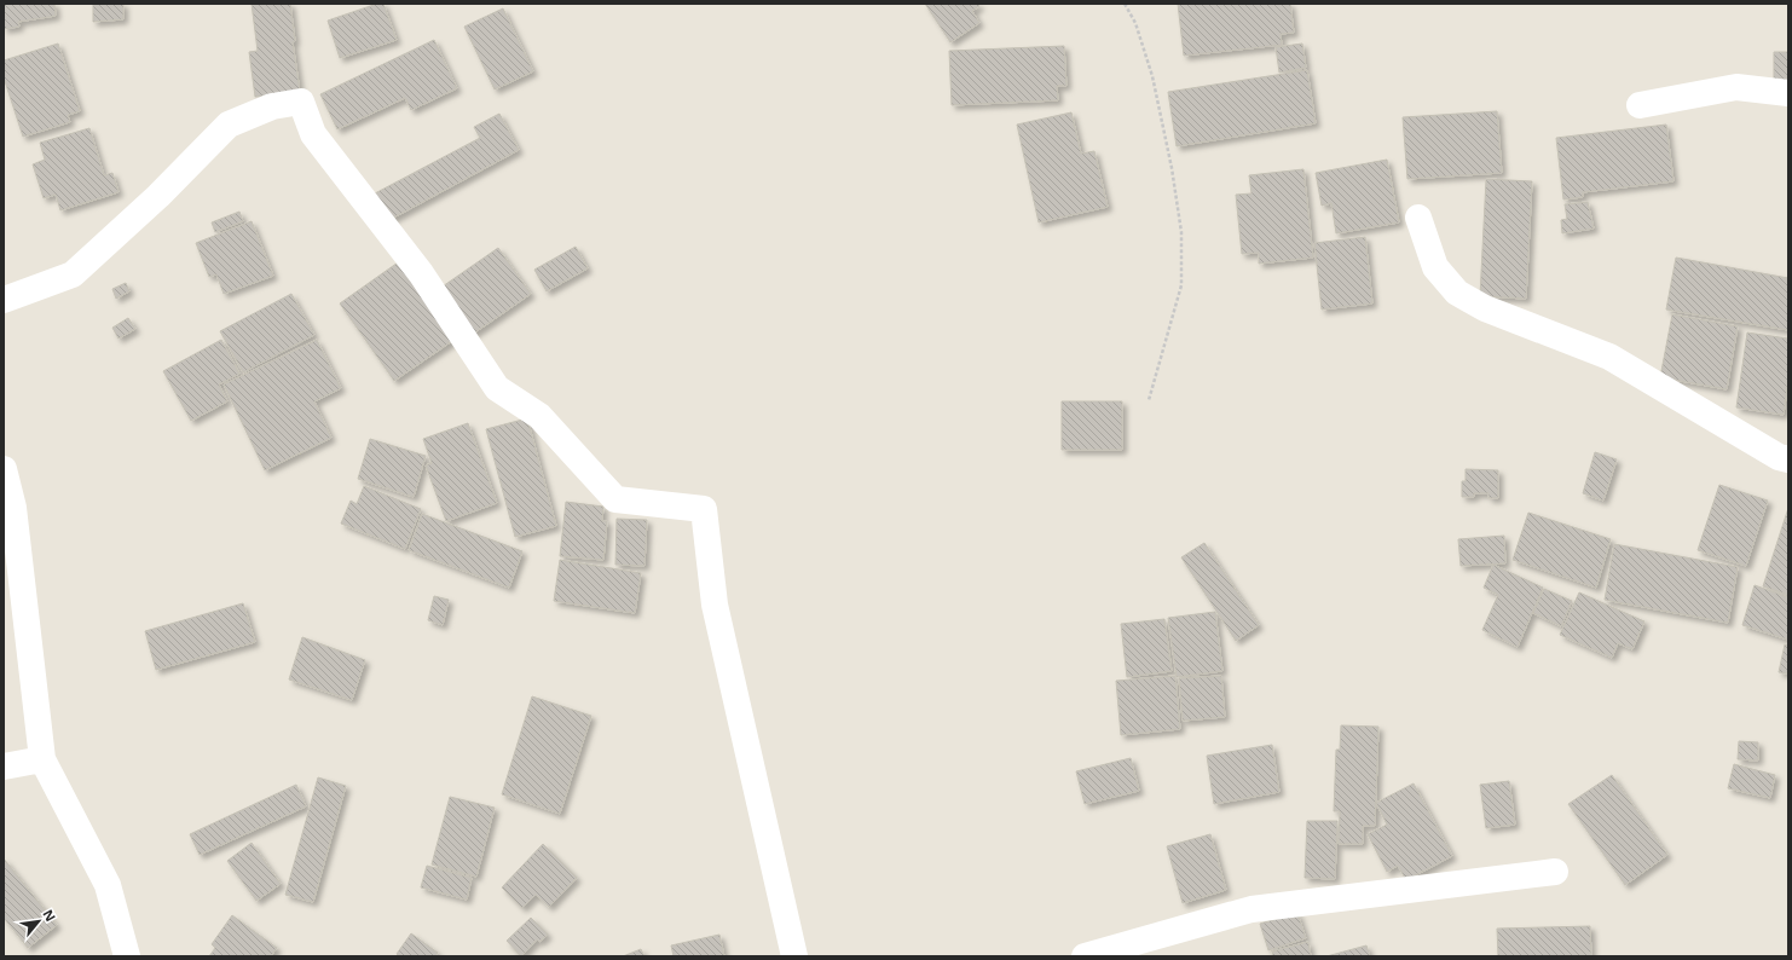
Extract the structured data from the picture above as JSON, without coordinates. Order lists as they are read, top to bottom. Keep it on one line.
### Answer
{"north":"top right"}
